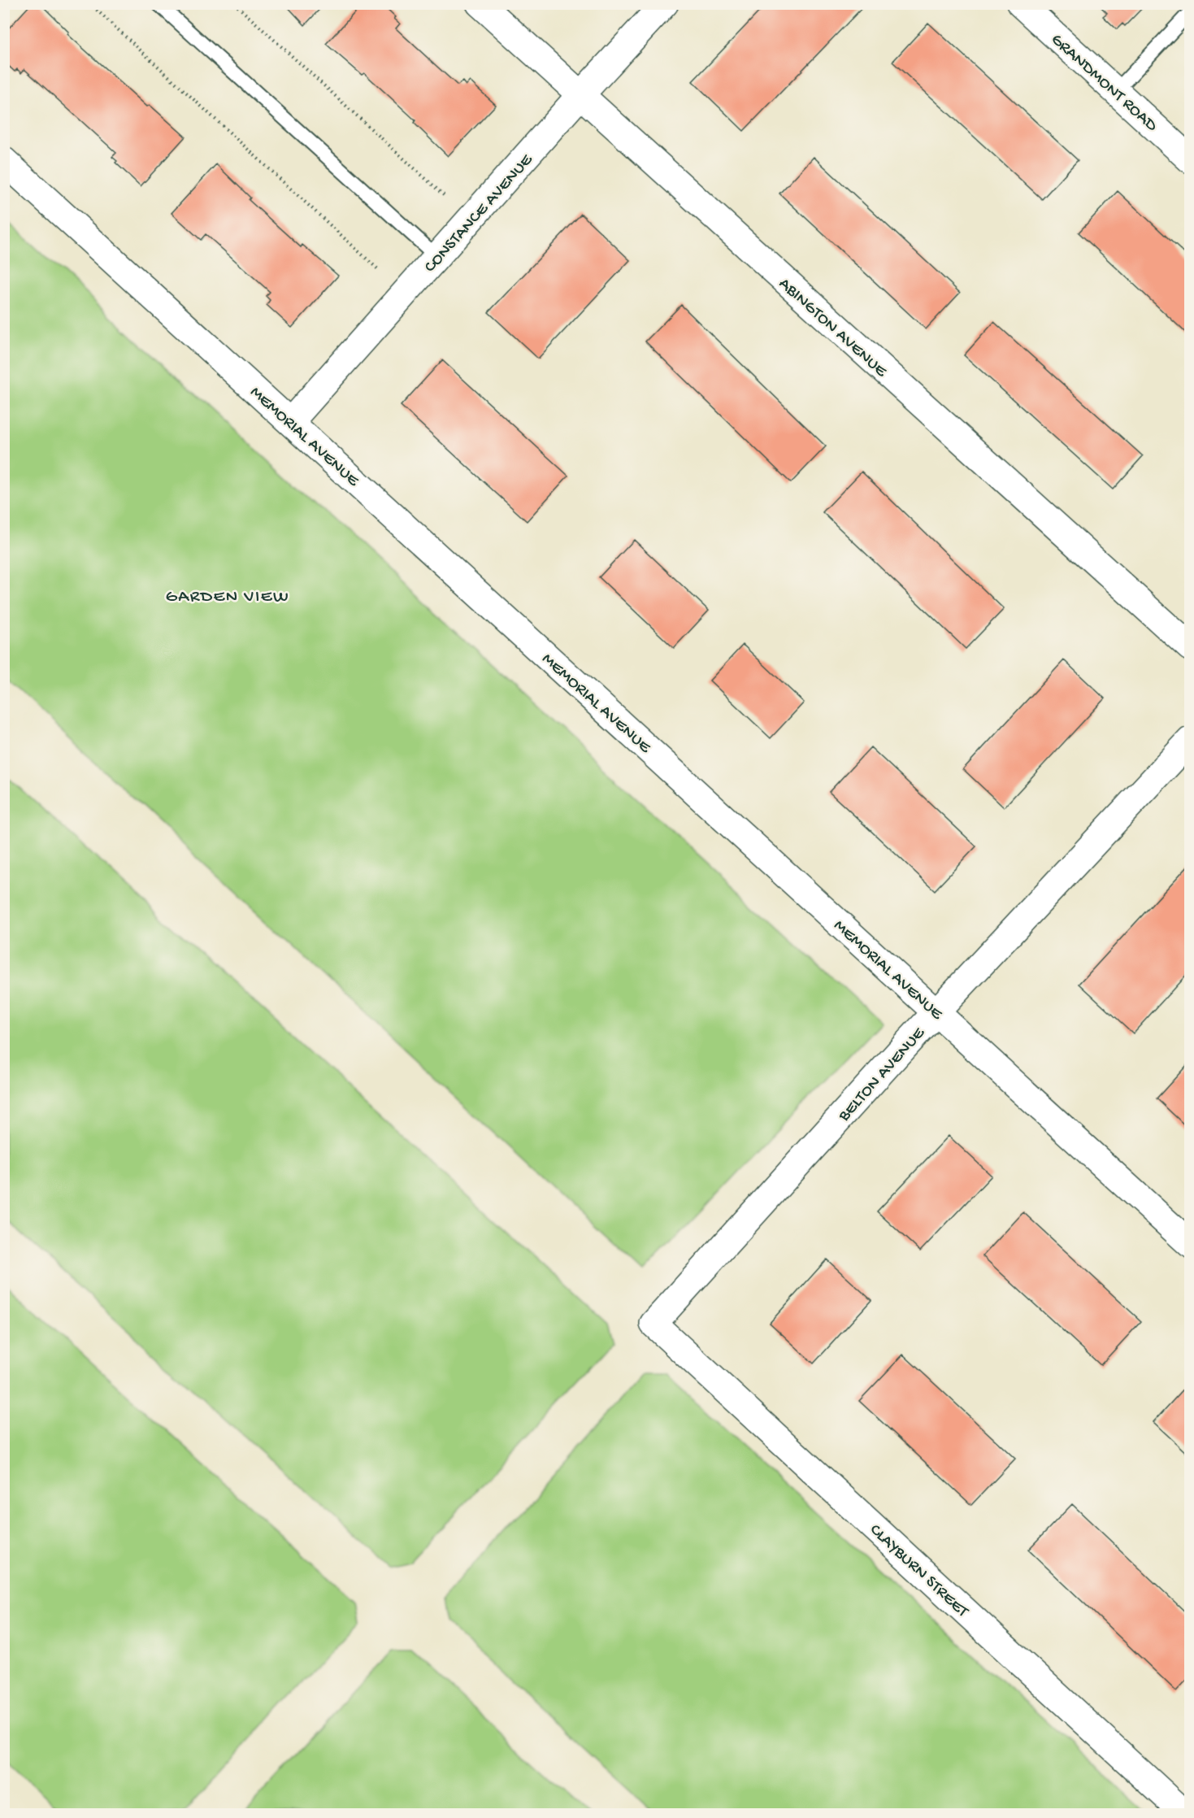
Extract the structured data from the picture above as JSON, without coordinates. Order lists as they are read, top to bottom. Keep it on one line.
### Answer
{"streets":{"street":["GRANDMONT ROAD","CONSTANCE AVENUE","ABINGTON AVENUE","MEMORIAL AVENUE","BELTON AVENUE","CLAYBURN STREET"]},"crossings":[["CONSTANCE AVENUE","ABINGTON AVENUE"],["CONSTANCE AVENUE","MEMORIAL AVENUE"],["MEMORIAL AVENUE","BELTON AVENUE"],["BELTON AVENUE","CLAYBURN STREET"]],"districts":["GARDEN VIEW"]}
